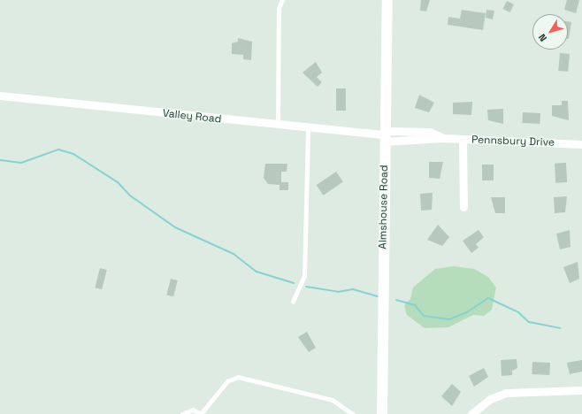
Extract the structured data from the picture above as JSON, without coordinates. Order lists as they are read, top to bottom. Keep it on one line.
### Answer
{"streets":{"main road":["Almshouse Road"],"street":["Valley Road","Pennsbury Drive"]},"crossings":[["Valley Road","Pennsbury Drive"],["Valley Road","Almshouse Road"],["Pennsbury Drive","Almshouse Road"]],"north":"bottom left"}
